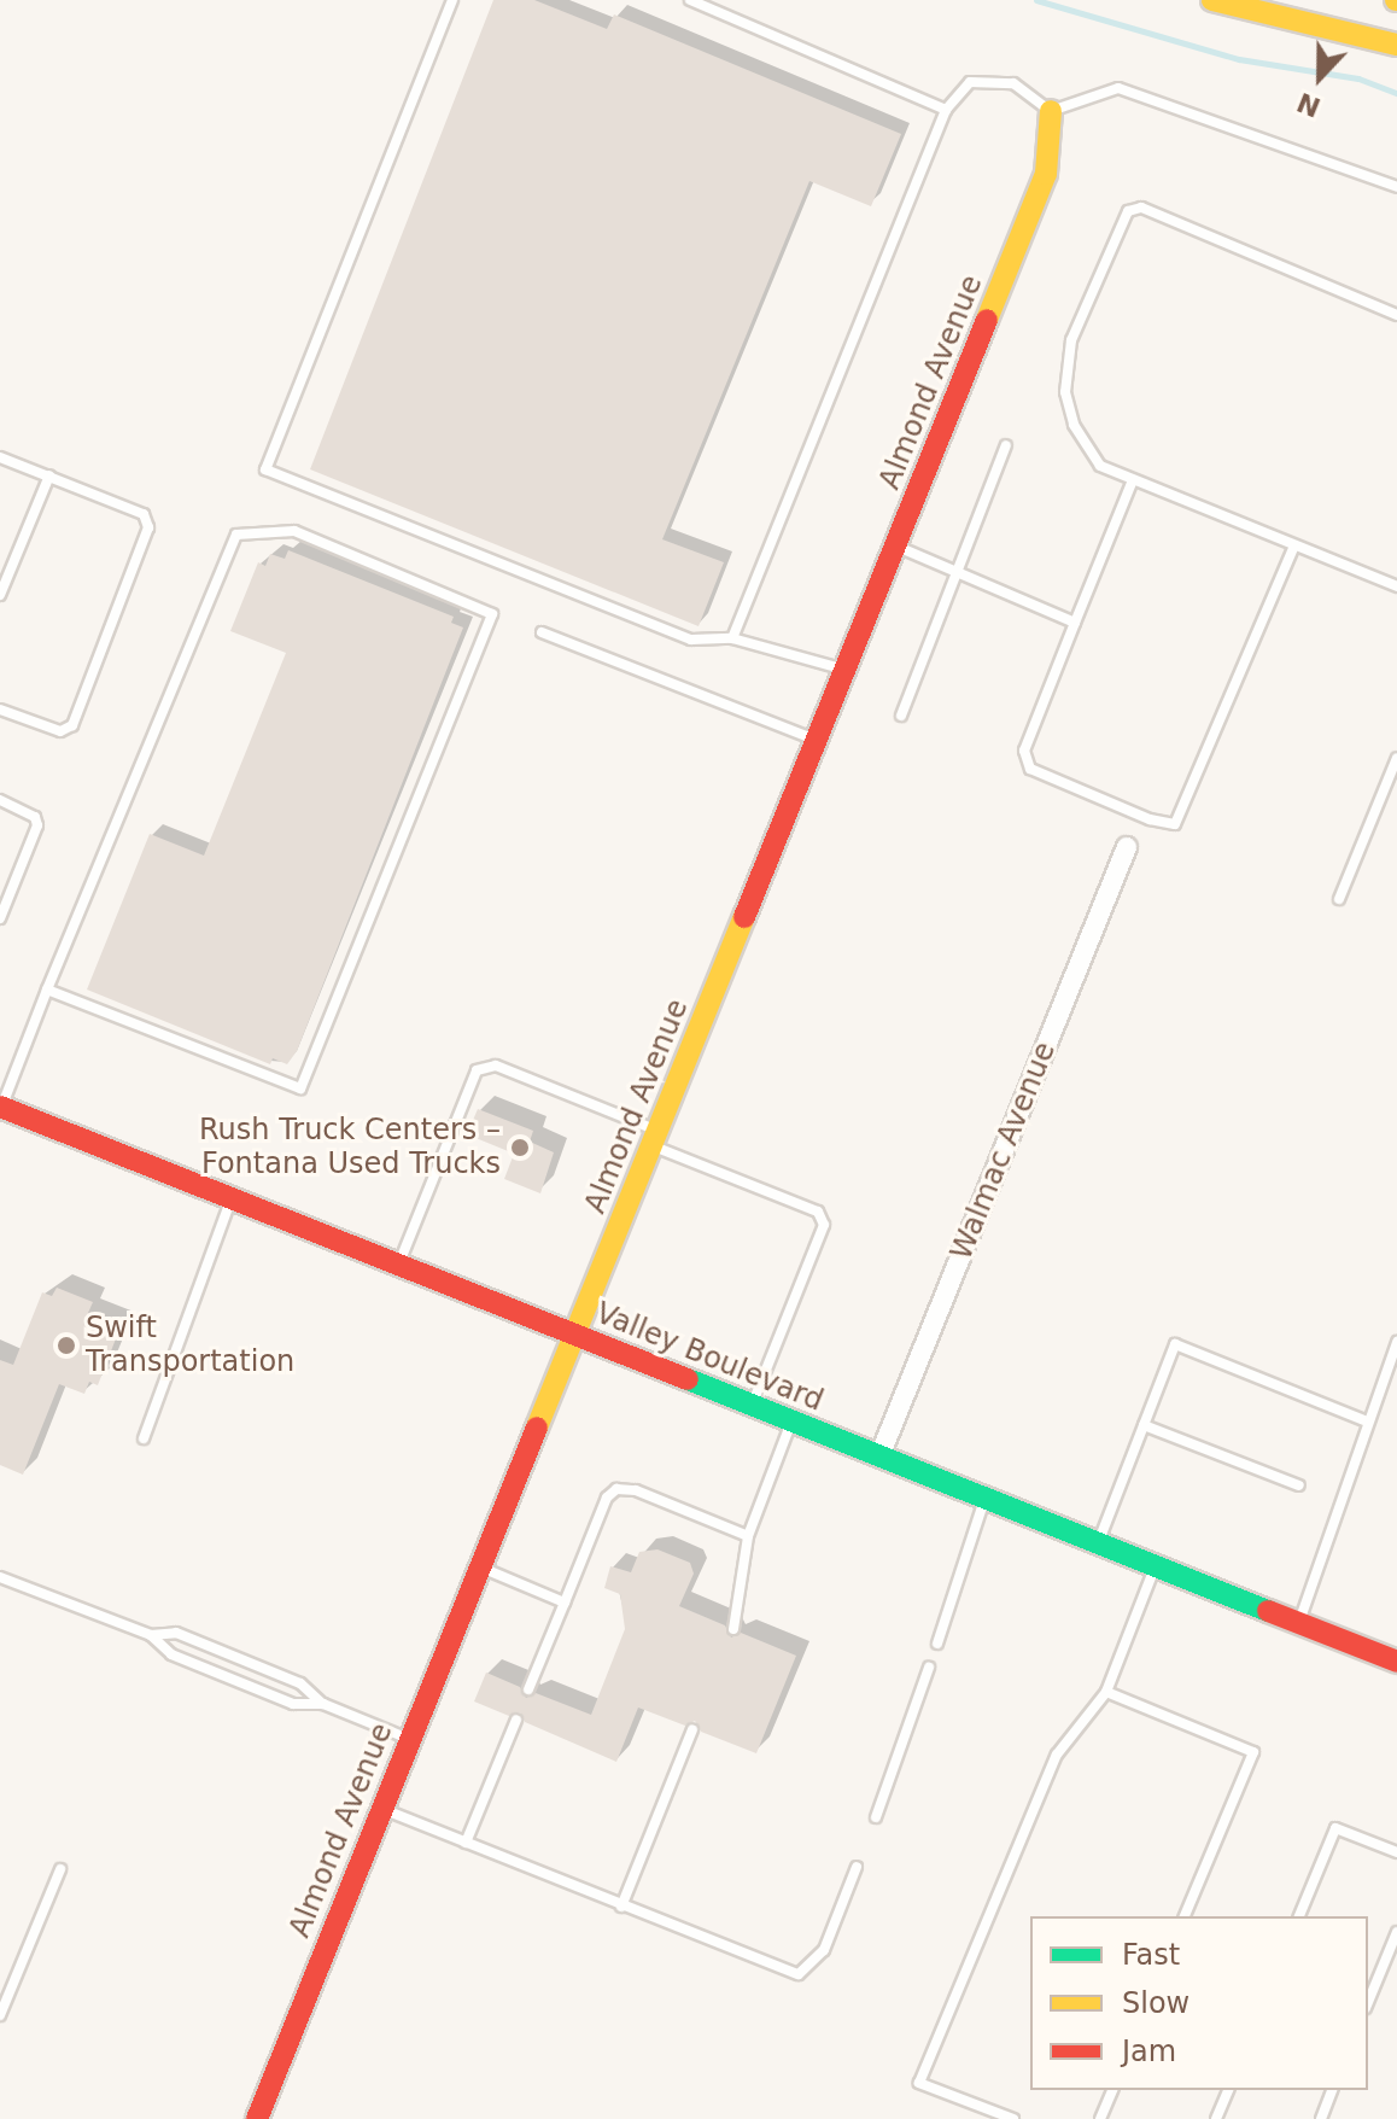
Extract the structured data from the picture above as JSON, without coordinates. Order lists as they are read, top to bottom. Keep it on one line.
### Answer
{"streets":{"main road":["Almond Avenue","Valley Boulevard"],"street":["Walmac Avenue"]},"crossings":[["Almond Avenue","Valley Boulevard"],["Walmac Avenue","Valley Boulevard"]],"places":["Rush Truck Centers – Fontana Used Trucks","Swift Transportation"],"legend":["Fast","Slow","Jam"],"north":"bottom"}
